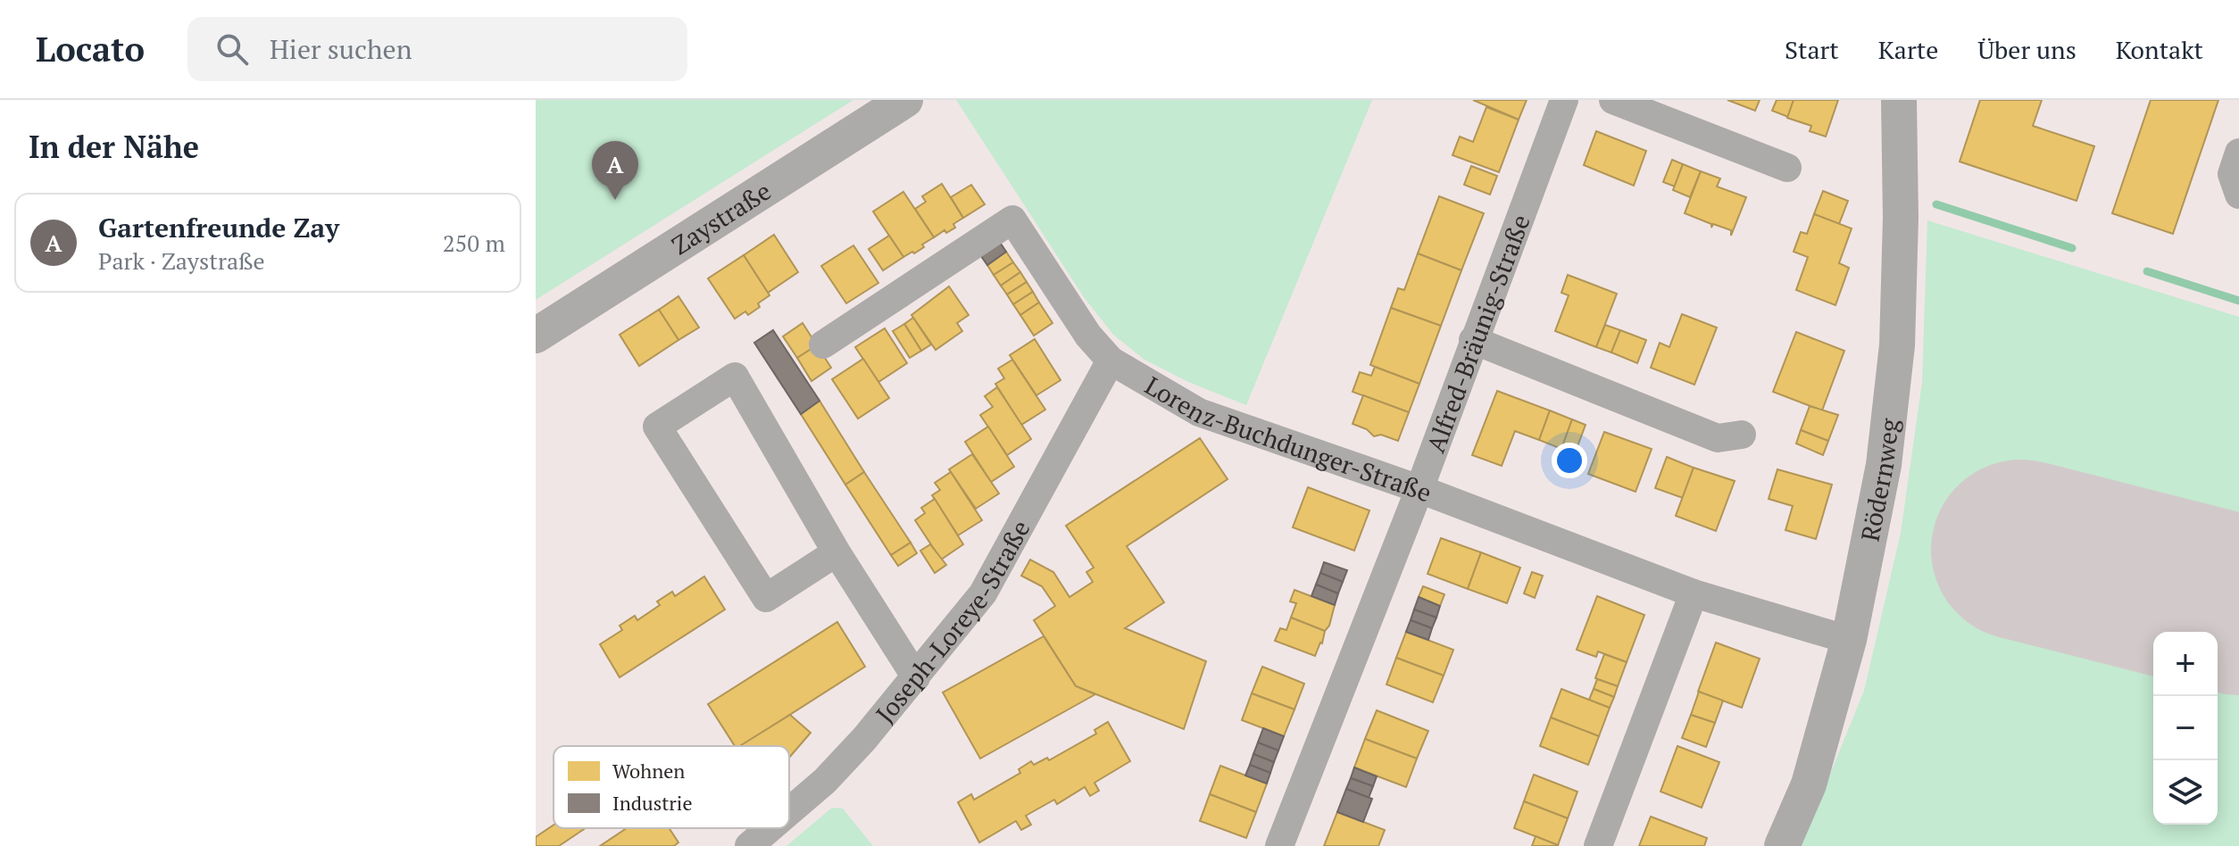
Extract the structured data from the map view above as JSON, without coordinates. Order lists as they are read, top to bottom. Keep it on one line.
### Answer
{"streets":{"street":["Zaystraße","Alfred-Bräunig-Straße","Lorenz-Buchdunger-Straße","Rödernweg","Joseph-Loreye-Straße"]},"crossings":[["Alfred-Bräunig-Straße","Lorenz-Buchdunger-Straße"],["Lorenz-Buchdunger-Straße","Rödernweg"],["Lorenz-Buchdunger-Straße","Joseph-Loreye-Straße"]],"legend":["Wohnen","Industrie"],"page":{"header":"Locato","search":"Hier suchen","nav":["Start","Karte","Über uns","Kontakt"],"heading":"In der Nähe","pins":"A","list":[{"mark":"A","name":"Gartenfreunde Zay","note":"Park · Zaystraße","value":"250 m"}],"map_buttons":["+","−"]}}
